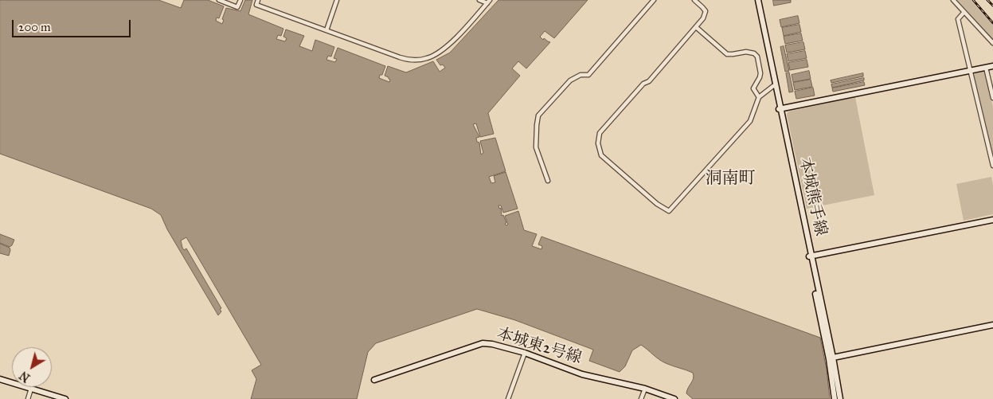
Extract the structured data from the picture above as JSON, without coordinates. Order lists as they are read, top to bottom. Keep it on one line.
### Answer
{"streets":{"street":["本城熊手線","本城東2号線"]},"districts":["洞南町"],"scale_bar":"200 m","north":"bottom left"}
